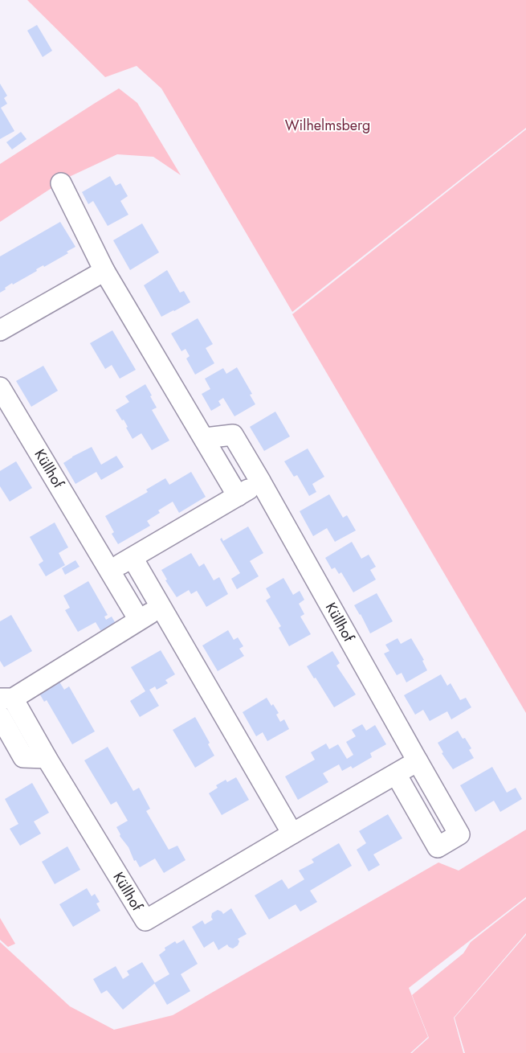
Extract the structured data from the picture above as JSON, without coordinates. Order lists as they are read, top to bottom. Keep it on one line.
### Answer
{"streets":{"street":["Küllhof"]},"parks":["Wilhelmsberg"]}
